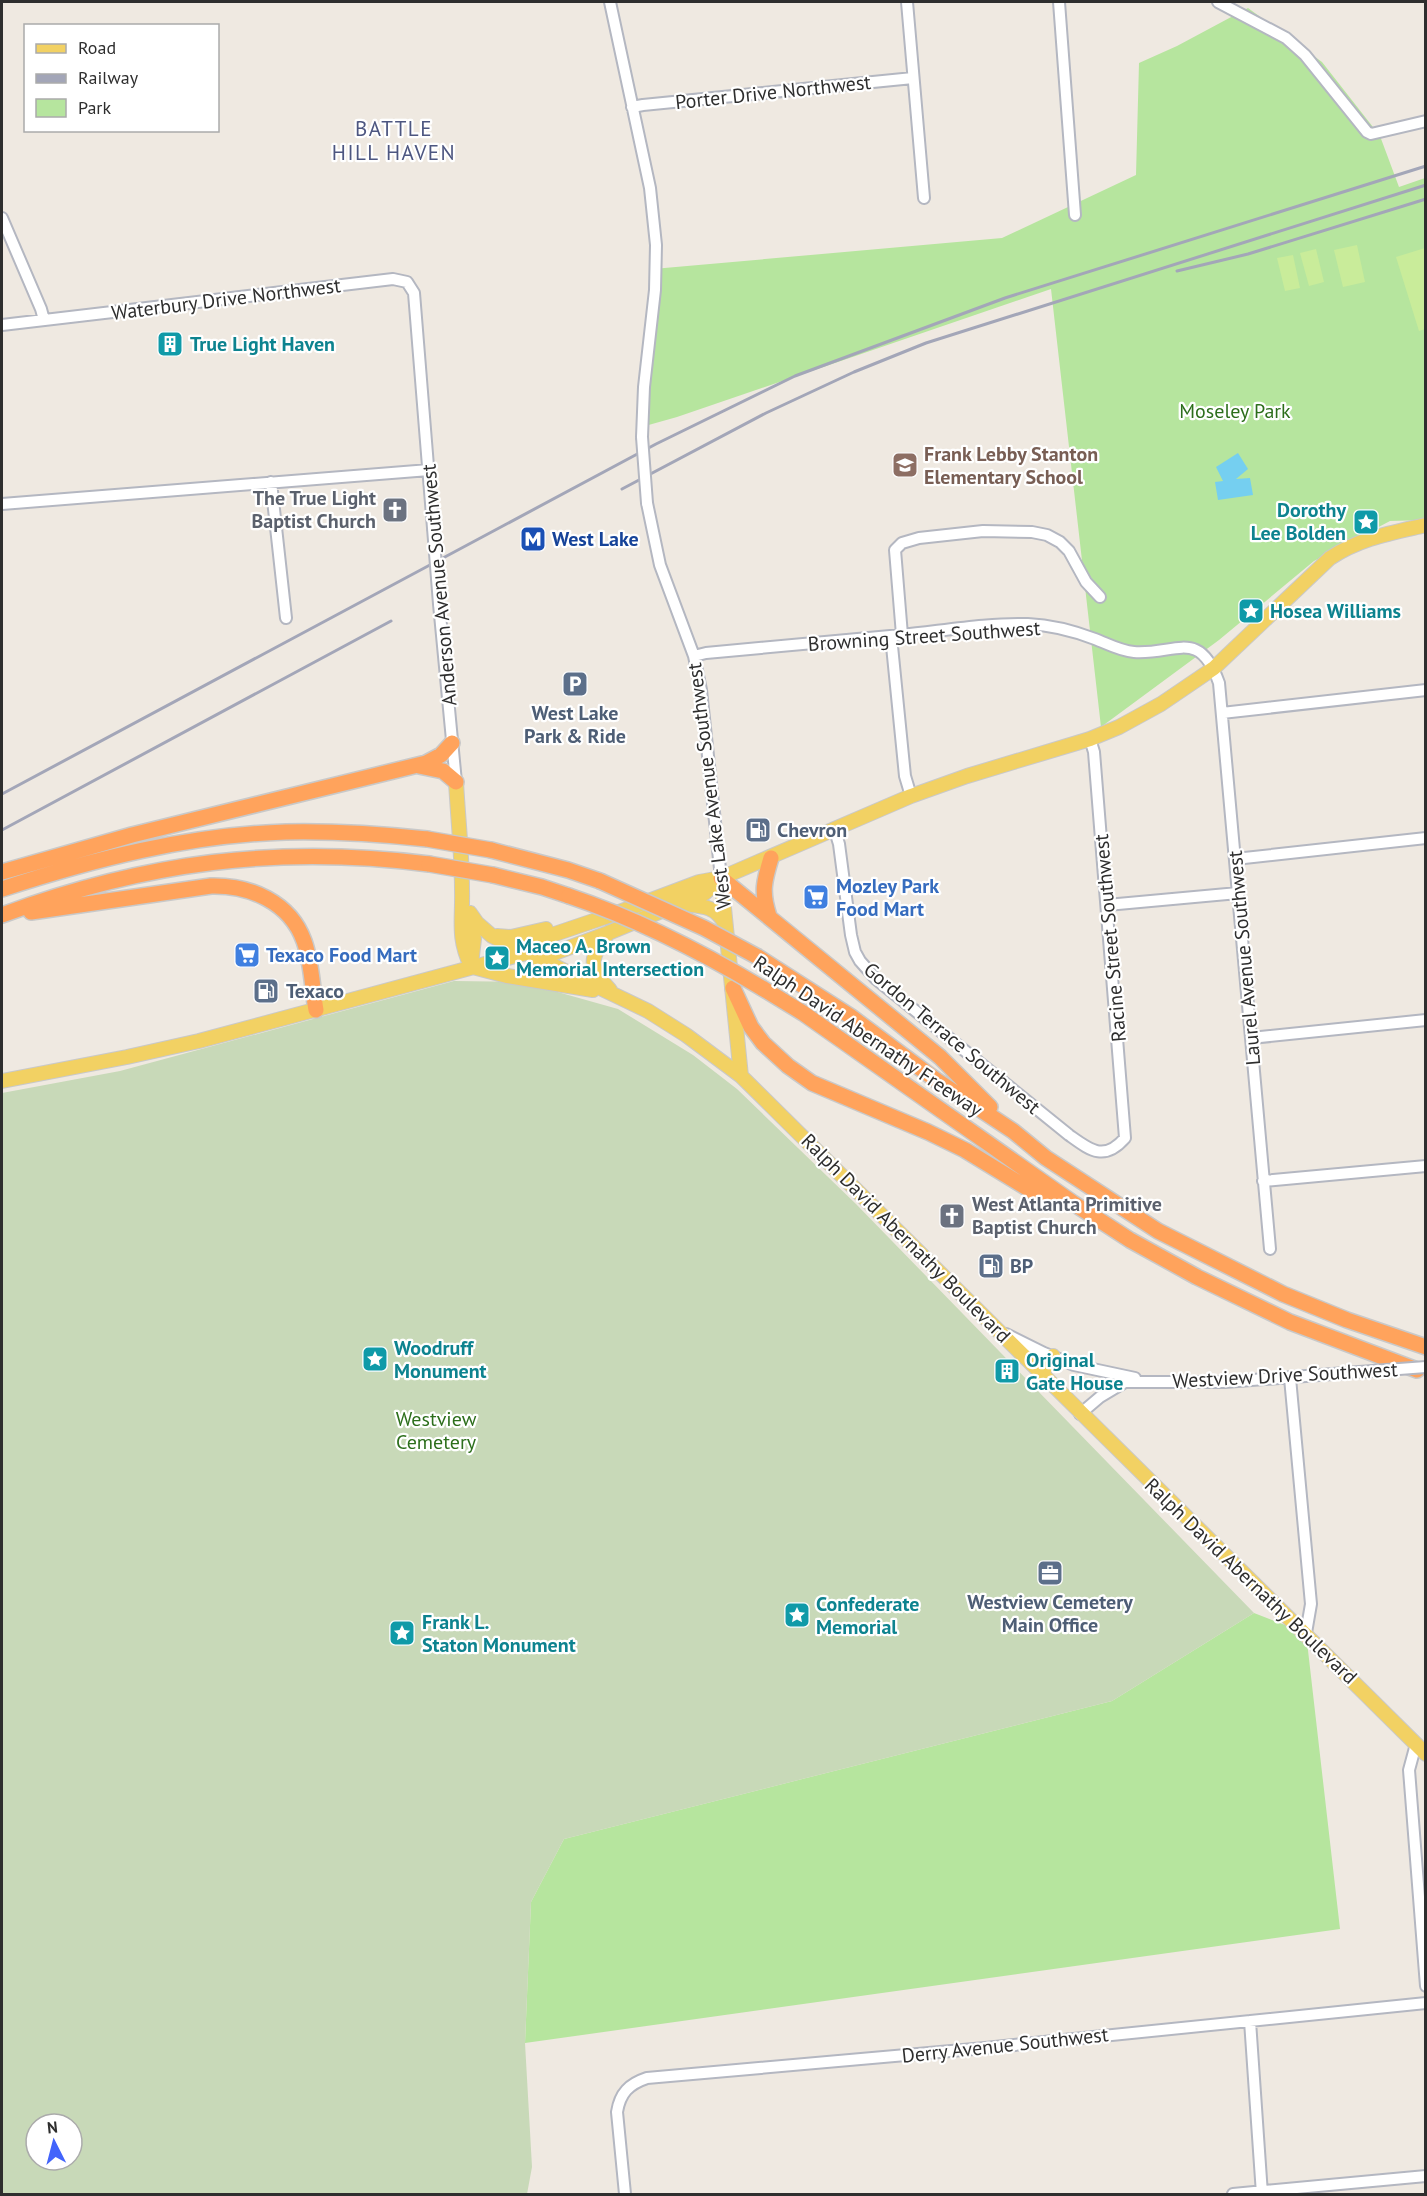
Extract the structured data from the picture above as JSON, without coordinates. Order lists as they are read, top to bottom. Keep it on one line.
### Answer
{"streets":{"highway":["Ralph David Abernathy Freeway"],"main road":["Anderson Avenue Southwest","West Lake Avenue Southwest","Ralph David Abernathy Boulevard"],"street":["Porter Drive Northwest","Waterbury Drive Northwest","Browning Street Southwest","Racine Street Southwest","Laurel Avenue Southwest","Gordon Terrace Southwest","Westview Drive Southwest","Derry Avenue Southwest"]},"crossings":[["Porter Drive Northwest","West Lake Avenue Southwest"],["Waterbury Drive Northwest","Anderson Avenue Southwest"],["Anderson Avenue Southwest","Ralph David Abernathy Boulevard"],["Browning Street Southwest","West Lake Avenue Southwest"],["Browning Street Southwest","Laurel Avenue Southwest"],["West Lake Avenue Southwest","Ralph David Abernathy Boulevard"],["Racine Street Southwest","Gordon Terrace Southwest"],["Ralph David Abernathy Boulevard","Westview Drive Southwest"]],"districts":["BATTLE HILL HAVEN"],"parks":["Moseley Park","Westview Cemetery"],"places":{"building":["True Light Haven","Original Gate House"],"school or university":["Frank Lebby Stanton Elementary School"],"church":["The True Light Baptist Church","West Atlanta Primitive Baptist Church"],"place":["Dorothy Lee Bolden","Hosea Williams","Maceo A. Brown Memorial Intersection","Woodruff Monument","Confederate Memorial","Frank L. Staton Monument"],"metro station":["West Lake"],"parking":["West Lake Park & Ride"],"fuel station":["Chevron","Texaco","BP"],"supermarket":["Mozley Park Food Mart","Texaco Food Mart"],"office":["Westview Cemetery Main Office"]},"legend":["Road","Railway","Park"],"north":"top"}
